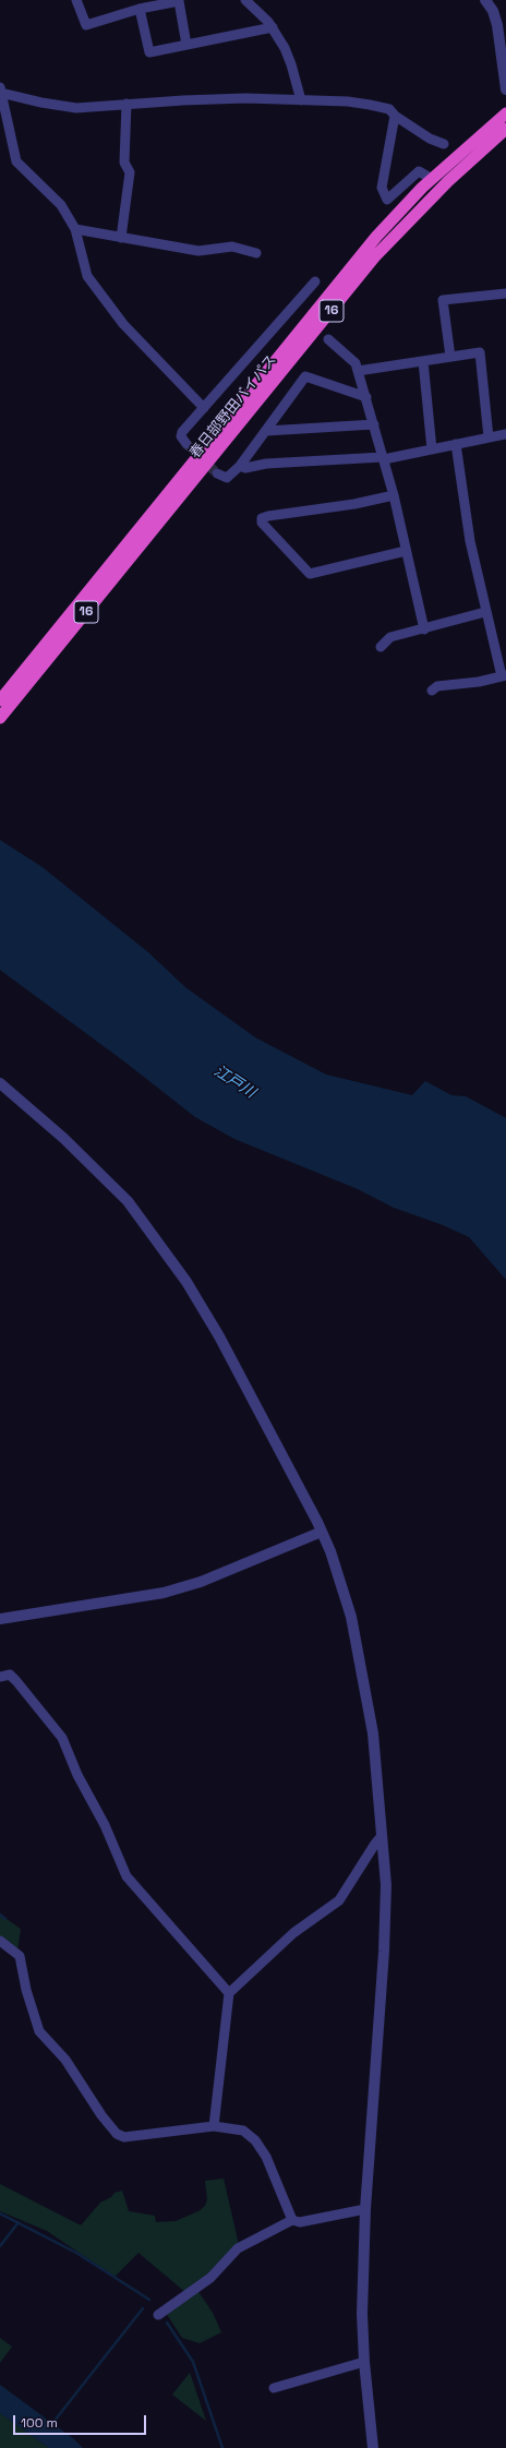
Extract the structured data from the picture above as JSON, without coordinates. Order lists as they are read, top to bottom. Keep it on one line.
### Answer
{"streets":{"highway":["16","春日部野田バイパス"]},"water":["江戸川"],"scale_bar":"100 m"}
